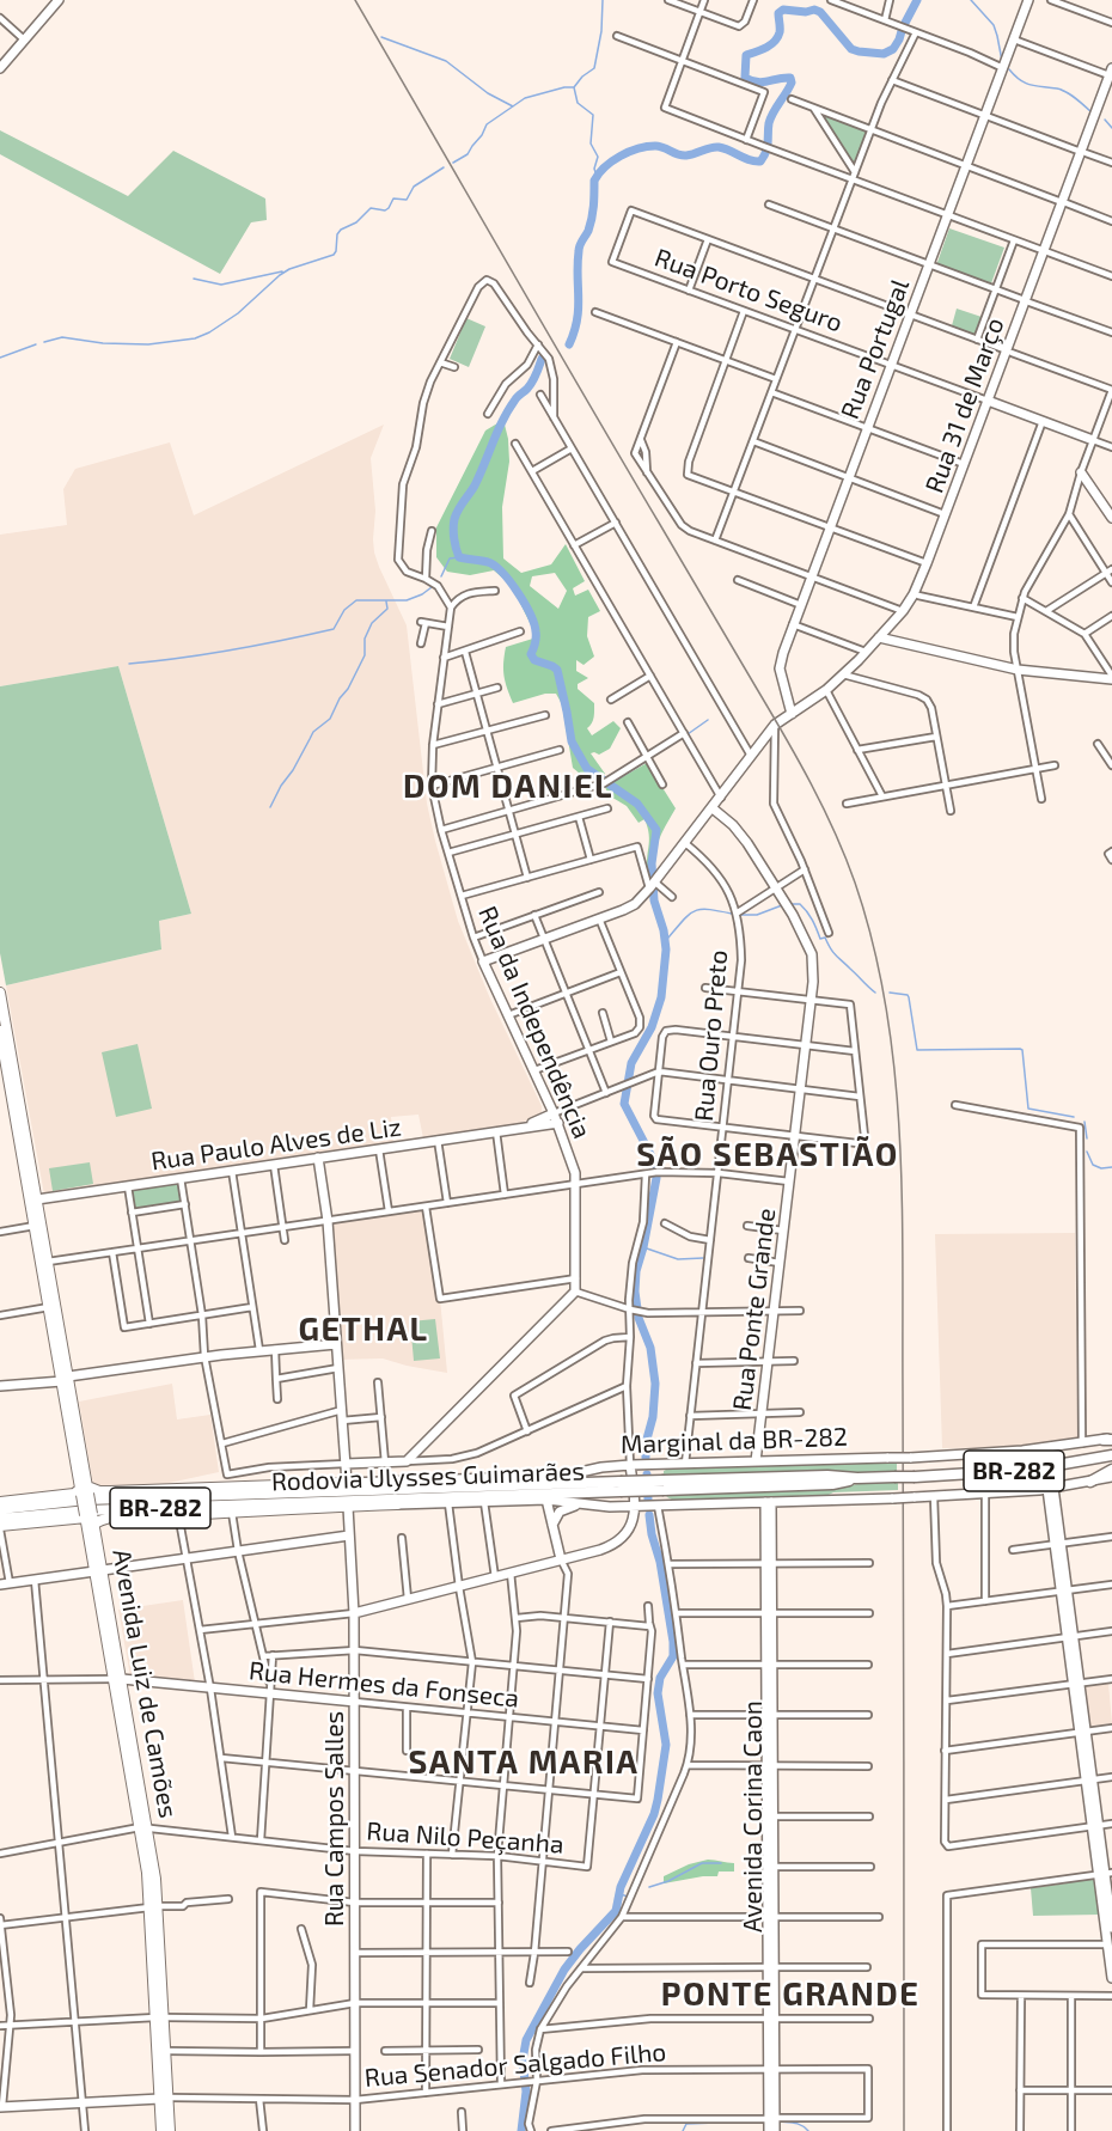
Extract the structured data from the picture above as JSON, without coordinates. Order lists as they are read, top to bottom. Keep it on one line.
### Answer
{"streets":{"highway":["BR-282","Rodovia Ulysses Guimarães"],"main road":["Rua Porto Seguro","Rua Portugal","Rua 31 de Março","Rua da Independência","Rua Paulo Alves de Liz","Rua Ponte Grande","Marginal da BR-282","Avenida Luiz de Camões","Rua Hermes da Fonseca","Avenida Corina Caon","Rua Campos Salles","Rua Senador Salgado Filho"],"street":["Rua Ouro Preto","Rua Nilo Peçanha"]},"crossings":[["Rua Porto Seguro","Rua Portugal"],["Rua Porto Seguro","Rua 31 de Março"],["Rua Portugal","Rua 31 de Março"],["Rua 31 de Março","Rua da Independência"],["Rua 31 de Março","Rua Ouro Preto"],["Rua 31 de Março","Rua Ponte Grande"],["Rua da Independência","Rua Paulo Alves de Liz"],["Rua Ouro Preto","Marginal da BR-282"],["Rua Paulo Alves de Liz","Avenida Luiz de Camões"],["Rua Ponte Grande","Marginal da BR-282"],["Marginal da BR-282","Avenida Luiz de Camões"],["Avenida Luiz de Camões","Rua Hermes da Fonseca"],["Avenida Luiz de Camões","Rua Nilo Peçanha"],["Avenida Luiz de Camões","Rua Senador Salgado Filho"],["Rua Hermes da Fonseca","Rua Campos Salles"],["Avenida Corina Caon","Rua Senador Salgado Filho"],["Rua Campos Salles","Rua Nilo Peçanha"],["Rua Campos Salles","Rua Senador Salgado Filho"]],"districts":["DOM DANIEL","SÃO SEBASTIÃO","GETHAL","SANTA MARIA","PONTE GRANDE"]}
